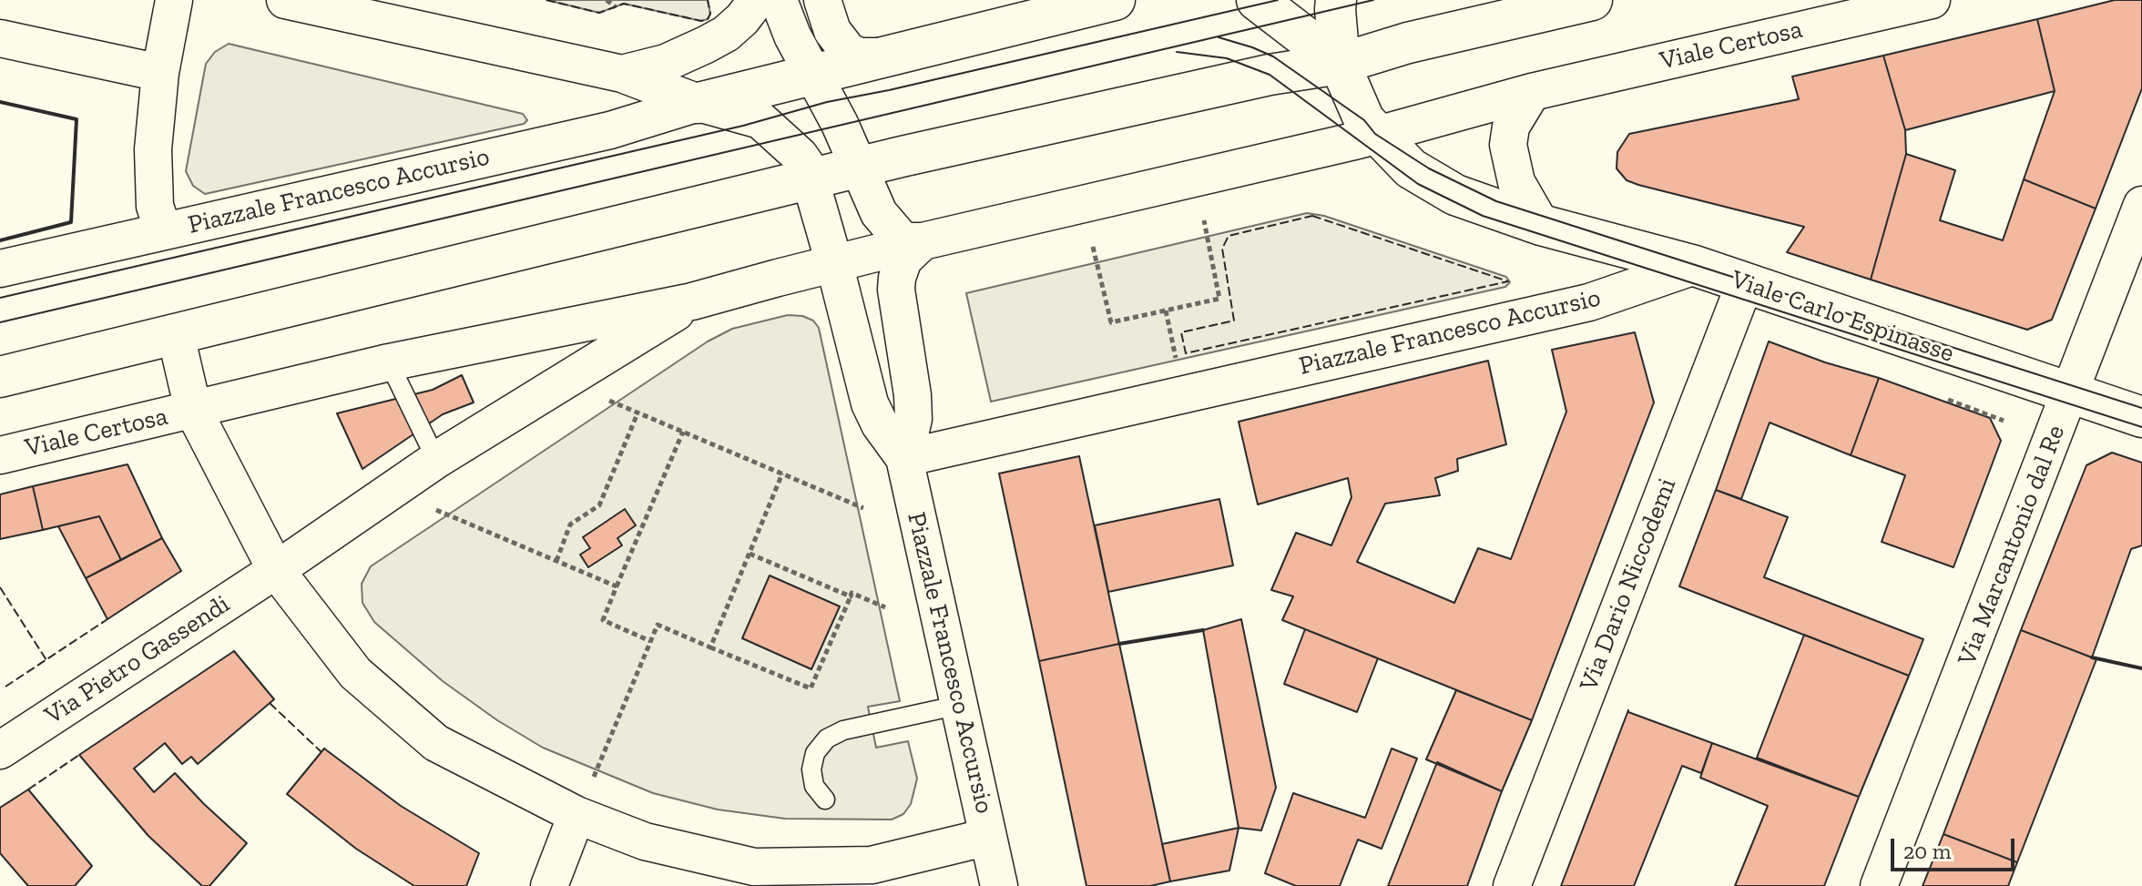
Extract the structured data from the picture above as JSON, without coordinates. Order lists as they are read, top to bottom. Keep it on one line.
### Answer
{"streets":{"main road":["Piazzale Francesco Accursio","Viale Carlo Espinasse"],"street":["Viale Certosa","Via Marcantonio dal Re","Via Dario Niccodemi","Via Pietro Gassendi"]},"crossings":[["Viale Certosa","Piazzale Francesco Accursio"],["Piazzale Francesco Accursio","Viale Carlo Espinasse"],["Piazzale Francesco Accursio","Via Pietro Gassendi"],["Viale Carlo Espinasse","Via Marcantonio dal Re"],["Viale Carlo Espinasse","Via Dario Niccodemi"]],"scale_bar":"20 m"}
